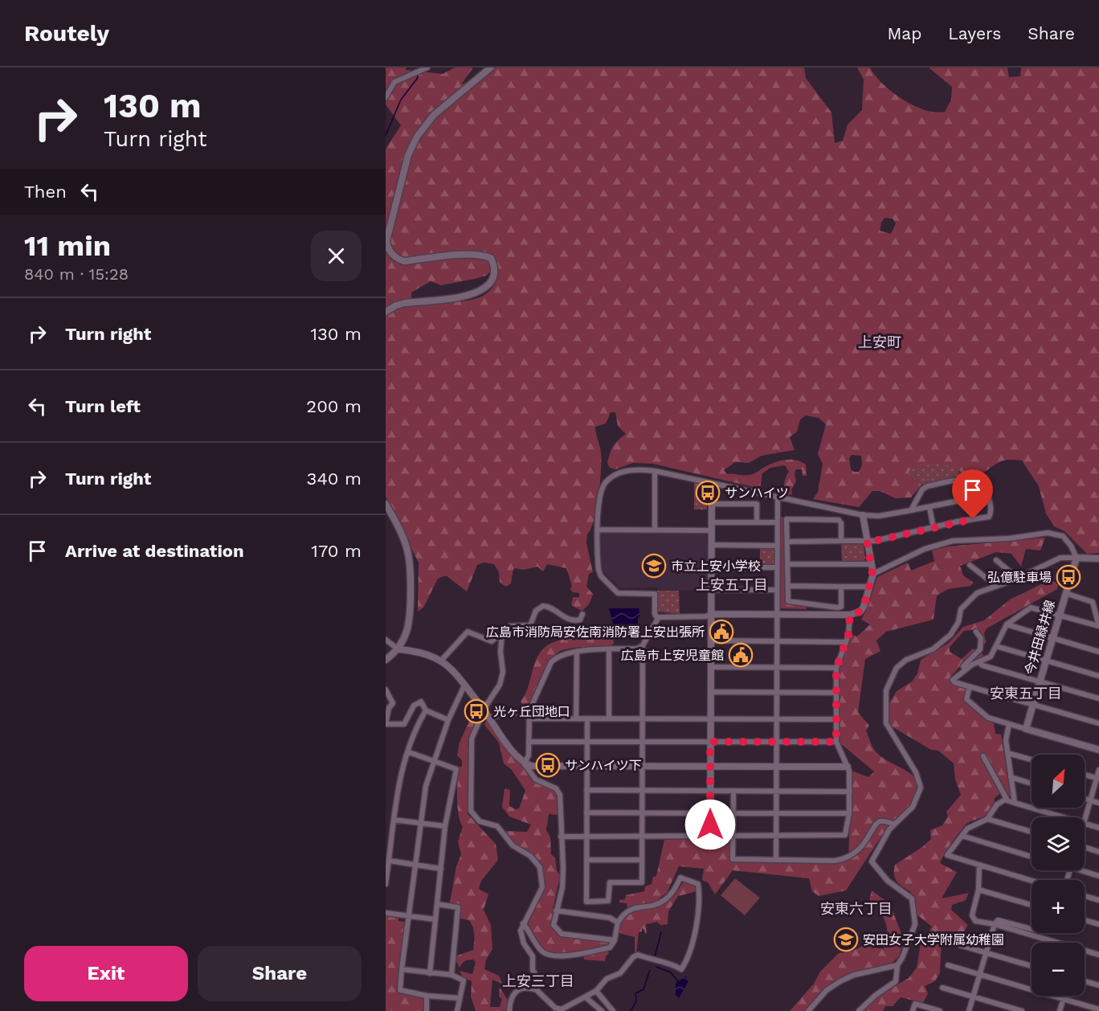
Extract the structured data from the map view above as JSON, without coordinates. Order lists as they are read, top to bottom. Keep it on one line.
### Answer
{"streets":{"main road":["今井田緑井線"]},"districts":["上安町","上安五丁目","安東五丁目","安東六丁目","上安三丁目"],"places":{"bus stop":["サンハイツ","弘億駐車場","光ヶ丘団地口","サンハイツ下"],"school or university":["市立上安小学校","安田女子大学附属幼稚園"],"public building":["広島市消防局安佐南消防署上安出張所","広島市上安児童館"]},"north":"top right","page":{"header":"Routely","nav":["Map","Layers","Share"],"turn":["130 m","Turn right"],"then":"Then","heading":["11 min","840 m · 15:28"],"list":[{"name":"Turn right","value":"130 m"},{"name":"Turn left","value":"200 m"},{"name":"Turn right","value":"340 m"},{"name":"Arrive at destination","value":"170 m"}],"map_buttons":["+","−"],"buttons":["Exit","Share"]}}
